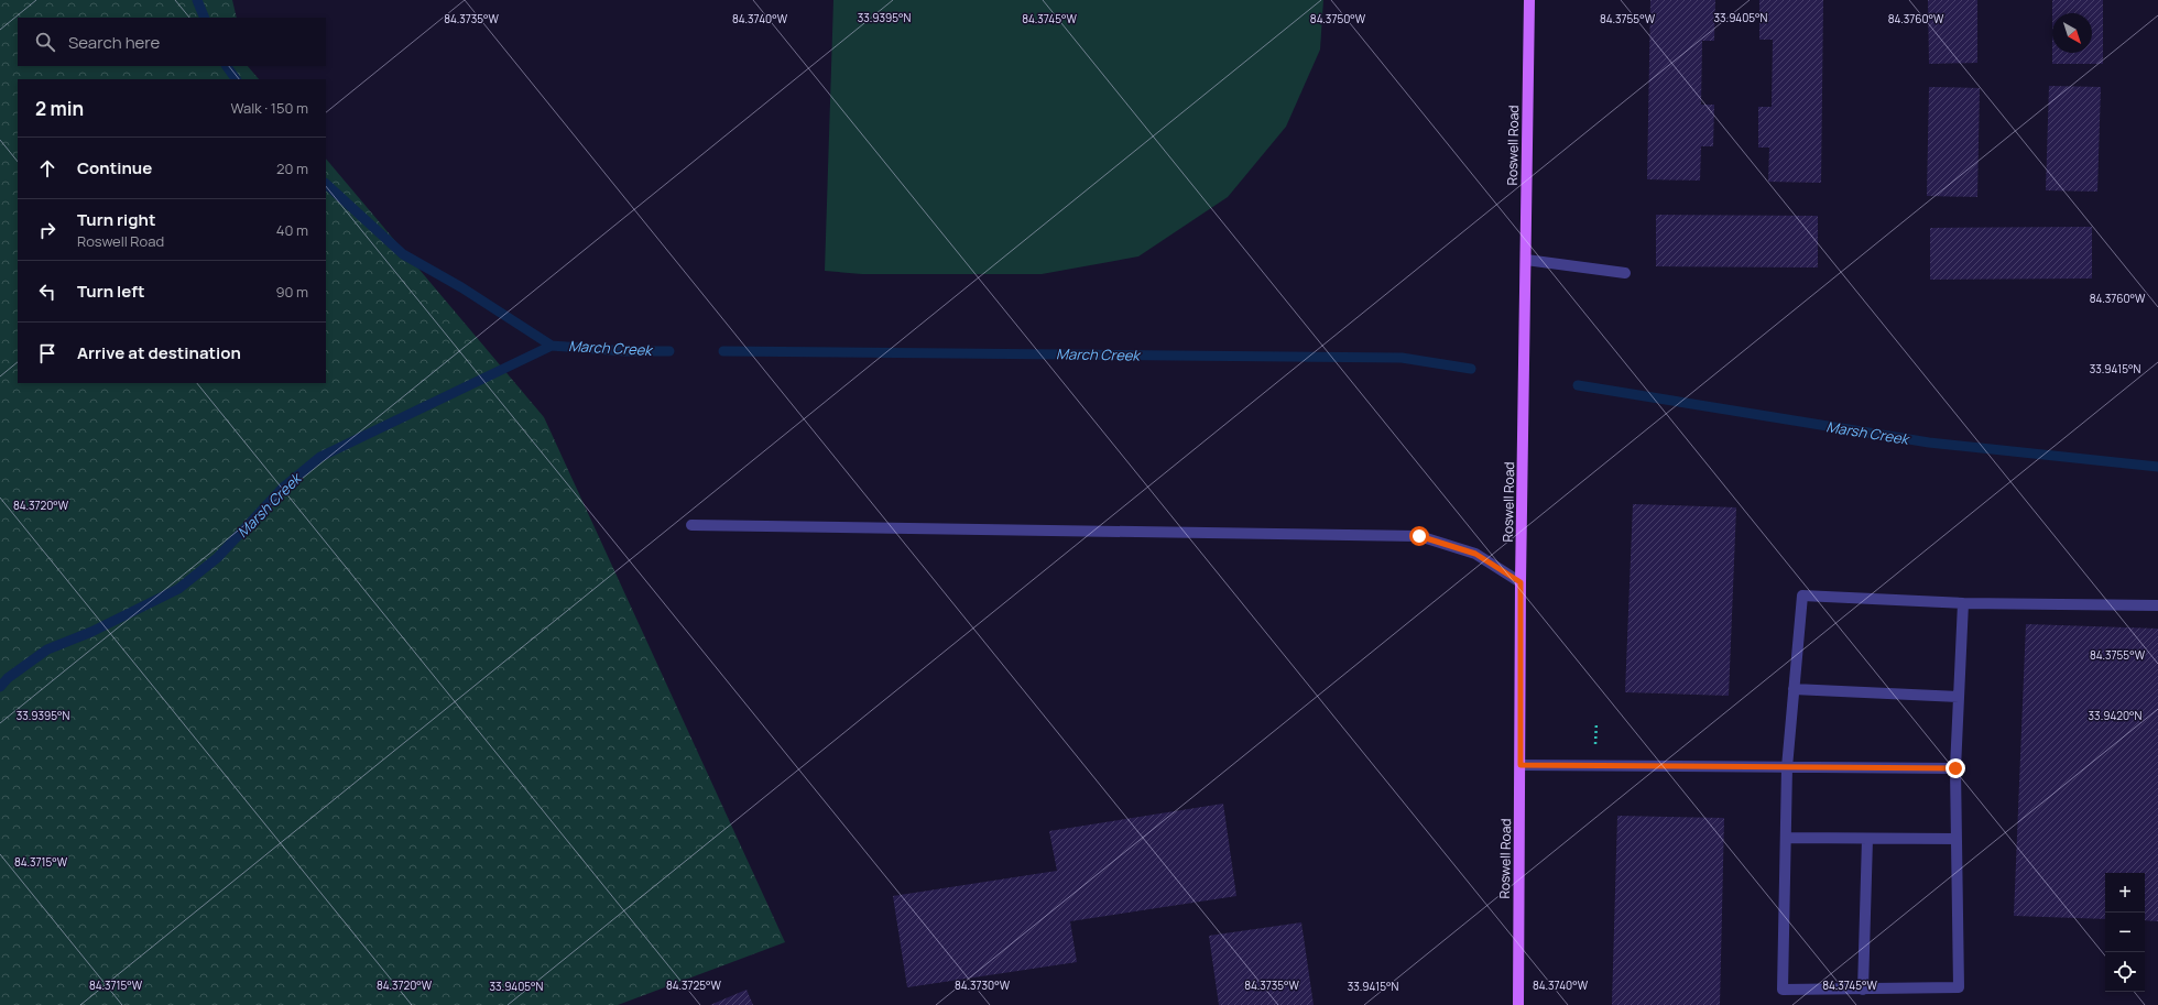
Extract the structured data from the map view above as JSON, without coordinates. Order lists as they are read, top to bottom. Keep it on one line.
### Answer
{"streets":{"main road":["Roswell Road"]},"water":["March Creek","Marsh Creek"],"north":"bottom right","page":{"search":"Search here","heading":["2 min","Walk · 150 m"],"list":[["Continue","20 m"],["Turn right","Roswell Road","40 m"],["Turn left","90 m"],"Arrive at destination"],"map_buttons":["+","−"]},"coordinates":["33.9395°N","33.9405°N","84.3735°W","84.3740°W","84.3755°W","84.3745°W","84.3750°W","84.3760°W","33.9415°N","84.3720°W","33.9420°N","84.3715°W","84.3725°W","84.3730°W"]}
